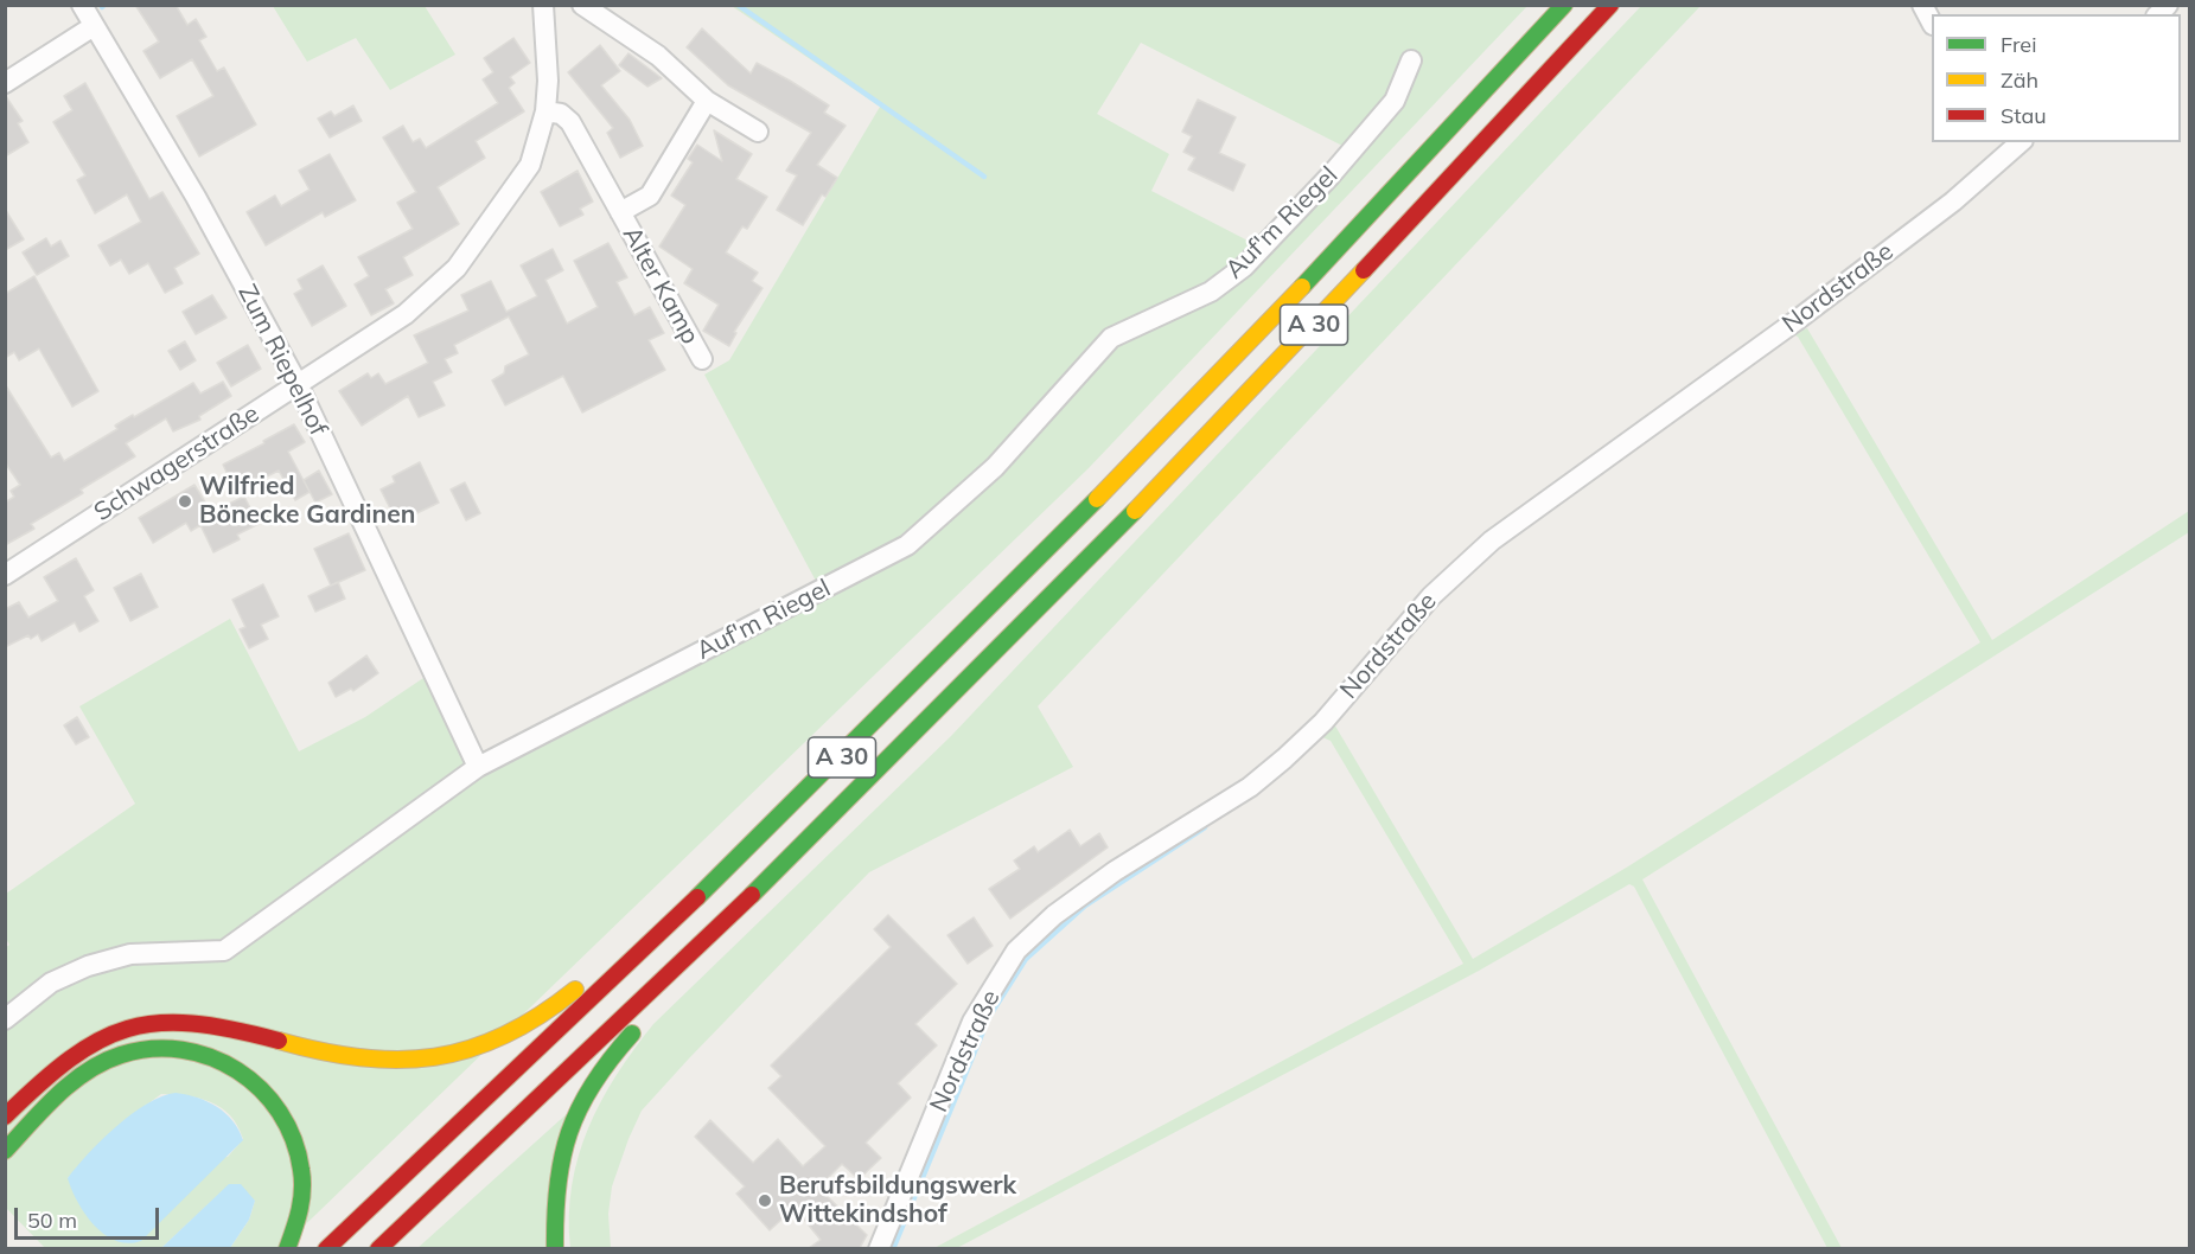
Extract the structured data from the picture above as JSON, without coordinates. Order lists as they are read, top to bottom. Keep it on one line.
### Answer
{"streets":{"highway":["A 30"],"street":["Auf'm Riegel","Alter Kamp","Nordstraße","Zum Riepelhof","Schwagerstraße"]},"crossings":[["Auf'm Riegel","Zum Riepelhof"],["Alter Kamp","Schwagerstraße"],["Zum Riepelhof","Schwagerstraße"]],"places":["Wilfried Bönecke Gardinen","Berufsbildungswerk Wittekindshof"],"legend":["Frei","Zäh","Stau"],"scale_bar":"50 m"}
